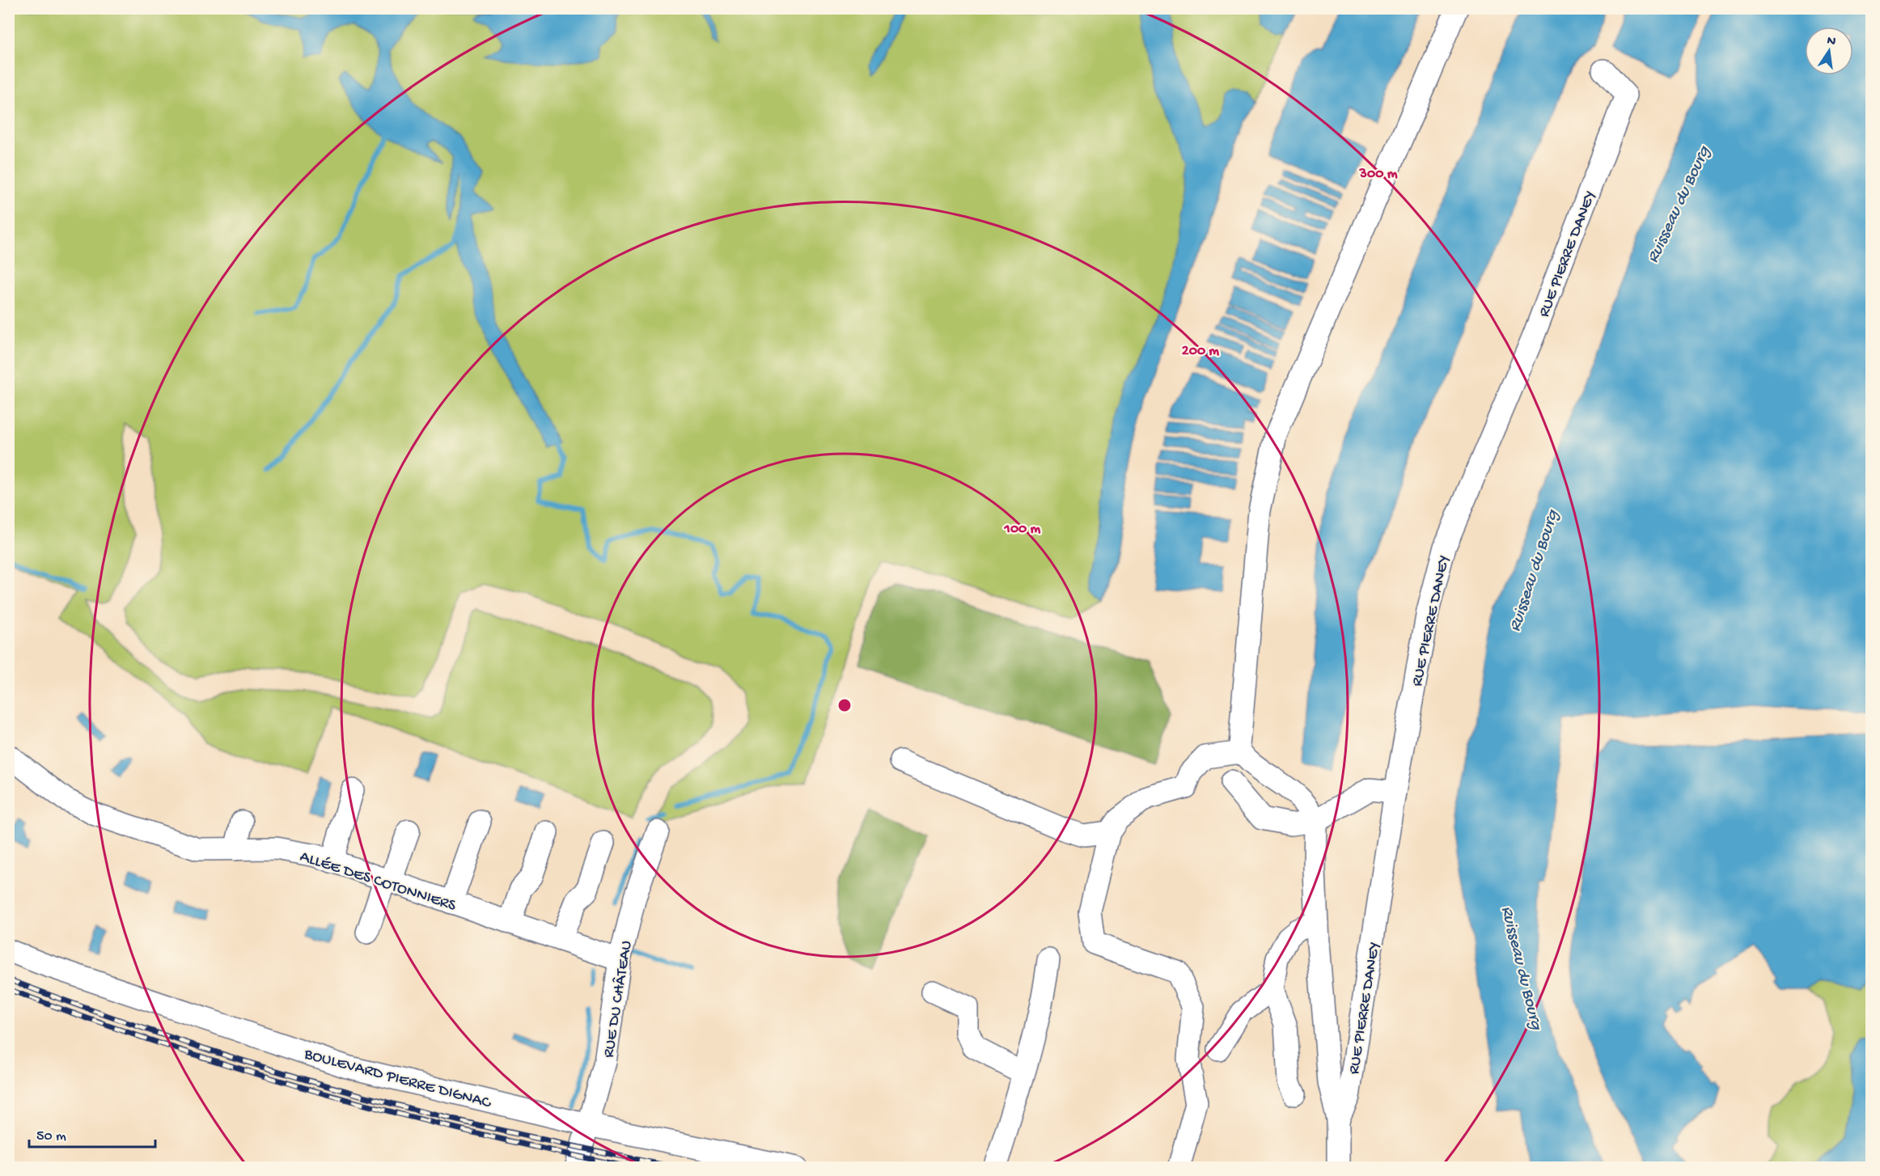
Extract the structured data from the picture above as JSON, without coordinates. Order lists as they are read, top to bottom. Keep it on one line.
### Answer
{"streets":{"street":["RUE PIERRE DANEY","ALLÉE DES COTONNIERS","RUE DU CHÂTEAU","BOULEVARD PIERRE DIGNAC"]},"crossings":[["ALLÉE DES COTONNIERS","RUE DU CHÂTEAU"],["RUE DU CHÂTEAU","BOULEVARD PIERRE DIGNAC"]],"water":["Ruisseau du Bourg"],"scale_bar":"50 m","north":"top","rings":["300 m","200 m","100 m"]}
